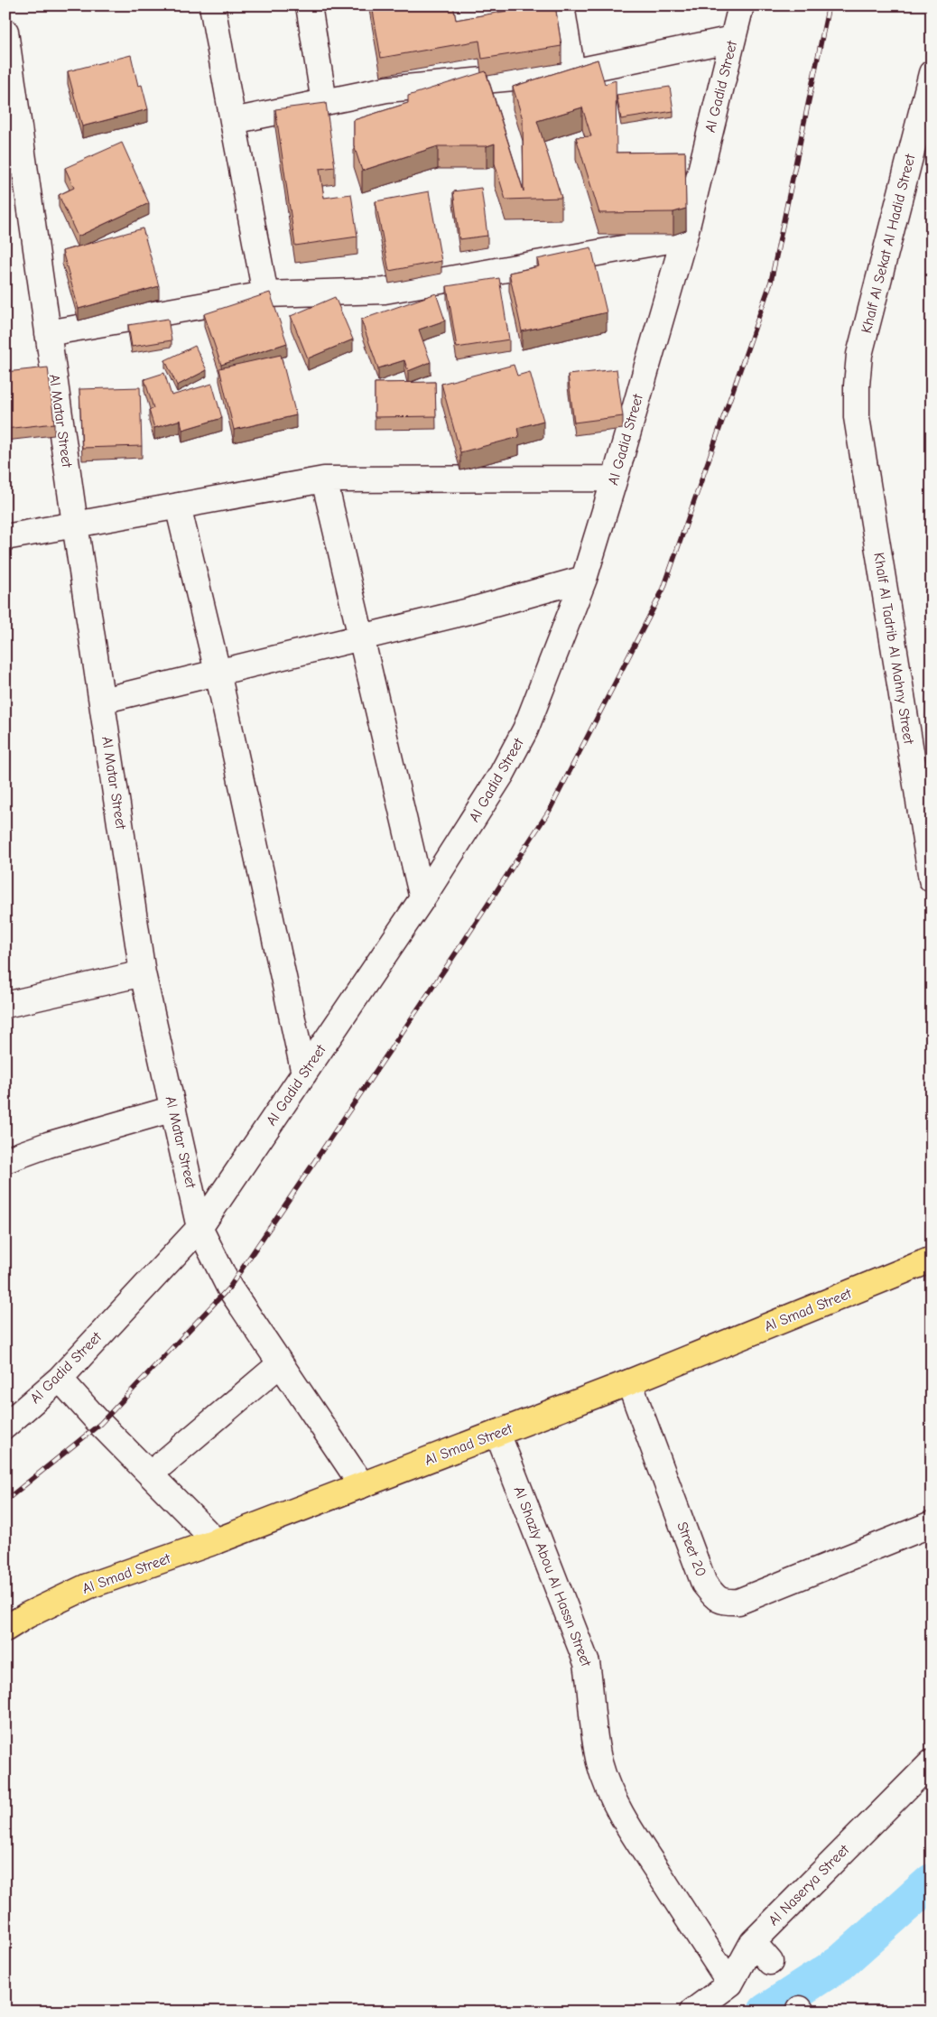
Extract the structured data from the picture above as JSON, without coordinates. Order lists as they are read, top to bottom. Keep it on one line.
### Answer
{"streets":{"highway":["Al Smad Street"],"street":["Al Gadid Street","Khalf Al Sekat Al Hadid Street","Al Matar Street","Khalf Al Tadrib Al Mahny Street","Street 20","Al Shazly Abou Al Hassn Street","Al Naserya Street"]},"crossings":[["Al Gadid Street","Al Matar Street"],["Khalf Al Sekat Al Hadid Street","Khalf Al Tadrib Al Mahny Street"],["Al Matar Street","Al Smad Street"],["Al Smad Street","Street 20"],["Al Smad Street","Al Shazly Abou Al Hassn Street"],["Al Shazly Abou Al Hassn Street","Al Naserya Street"]]}
